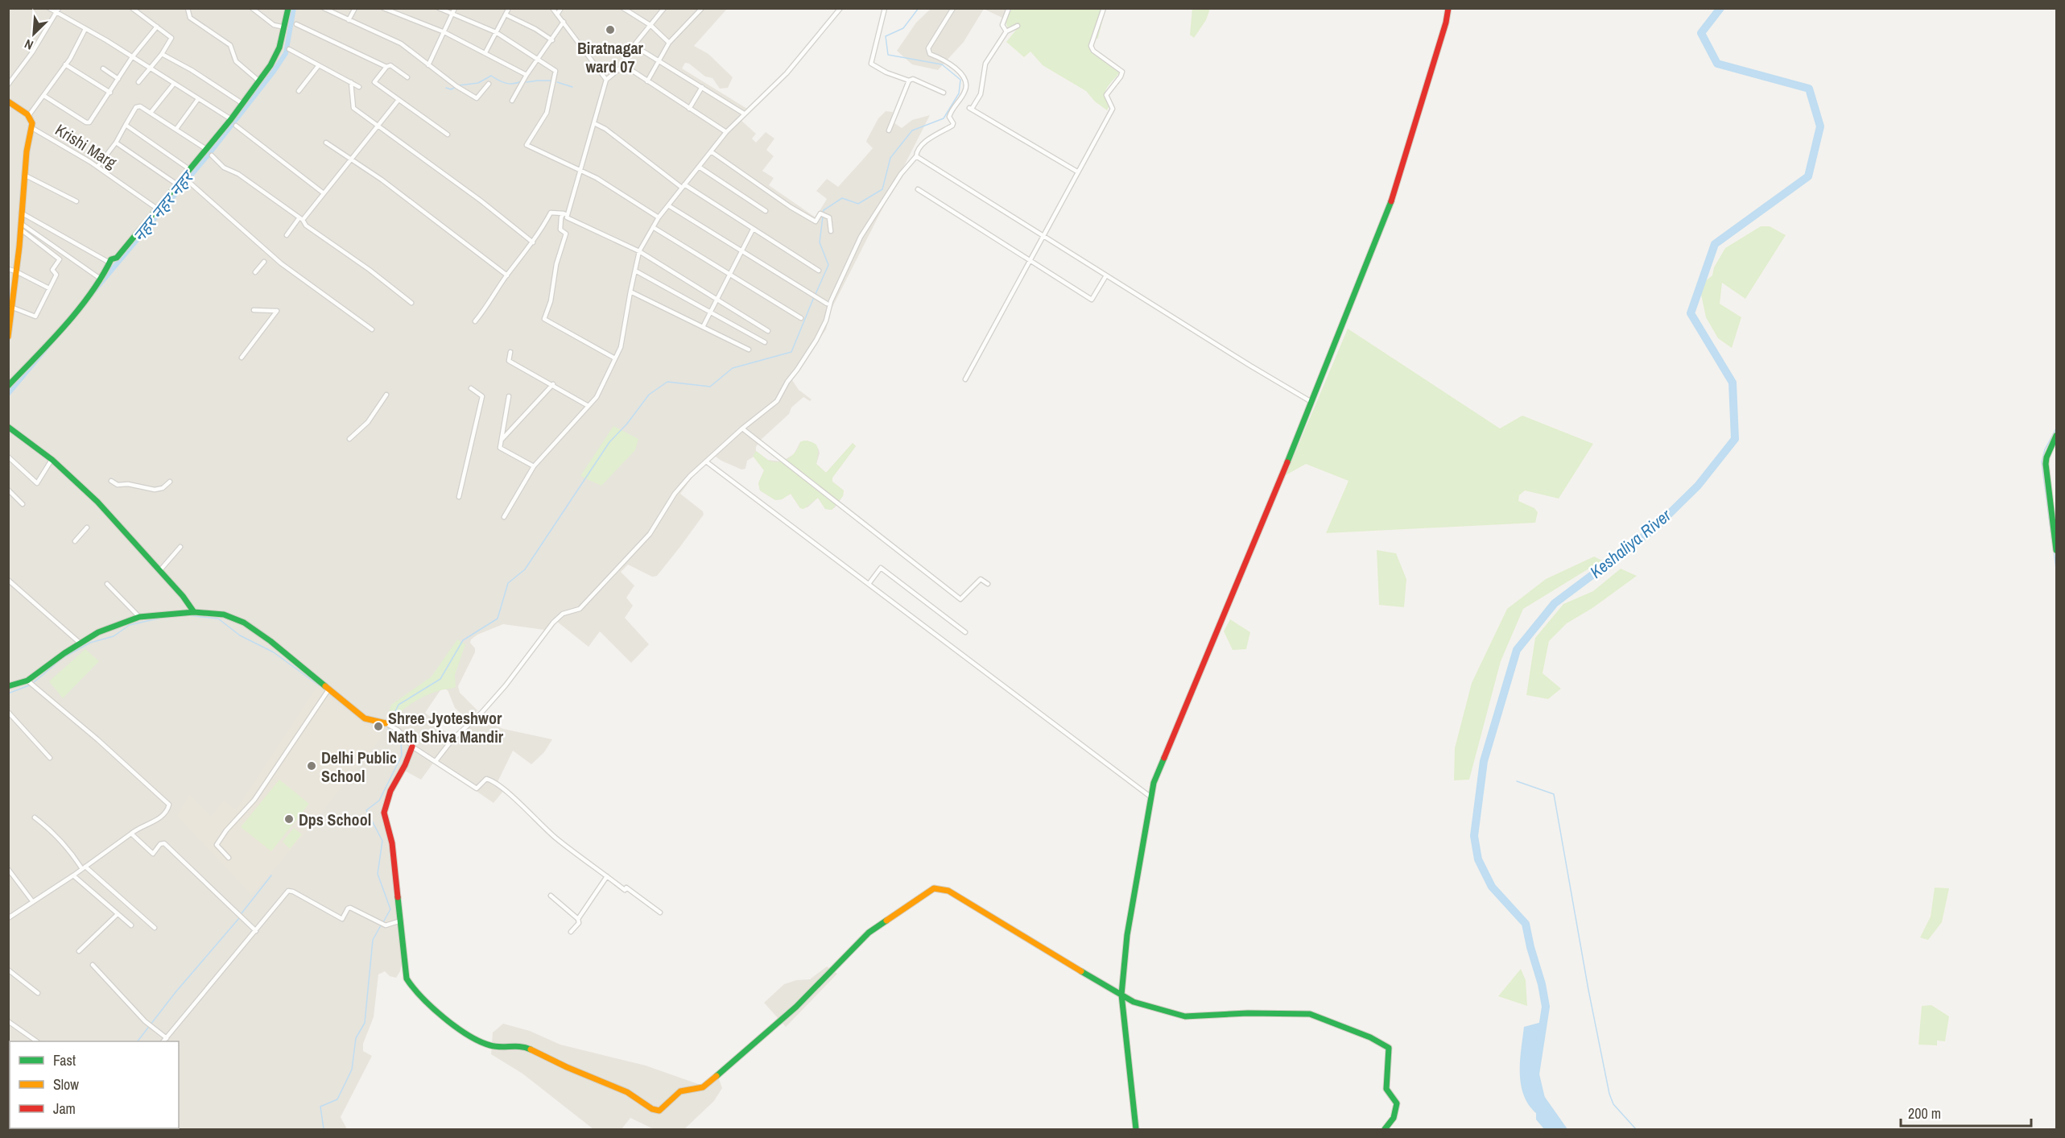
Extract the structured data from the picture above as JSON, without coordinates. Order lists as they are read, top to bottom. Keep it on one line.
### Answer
{"streets":{"street":["Krishi Marg"]},"water":["नहर नहर नहर","Keshaliya River"],"places":["Biratnagar ward 07","Shree Jyoteshwor Nath Shiva Mandir","Delhi Public School","Dps School"],"legend":["Fast","Slow","Jam"],"scale_bar":"200 m","north":"bottom left"}
